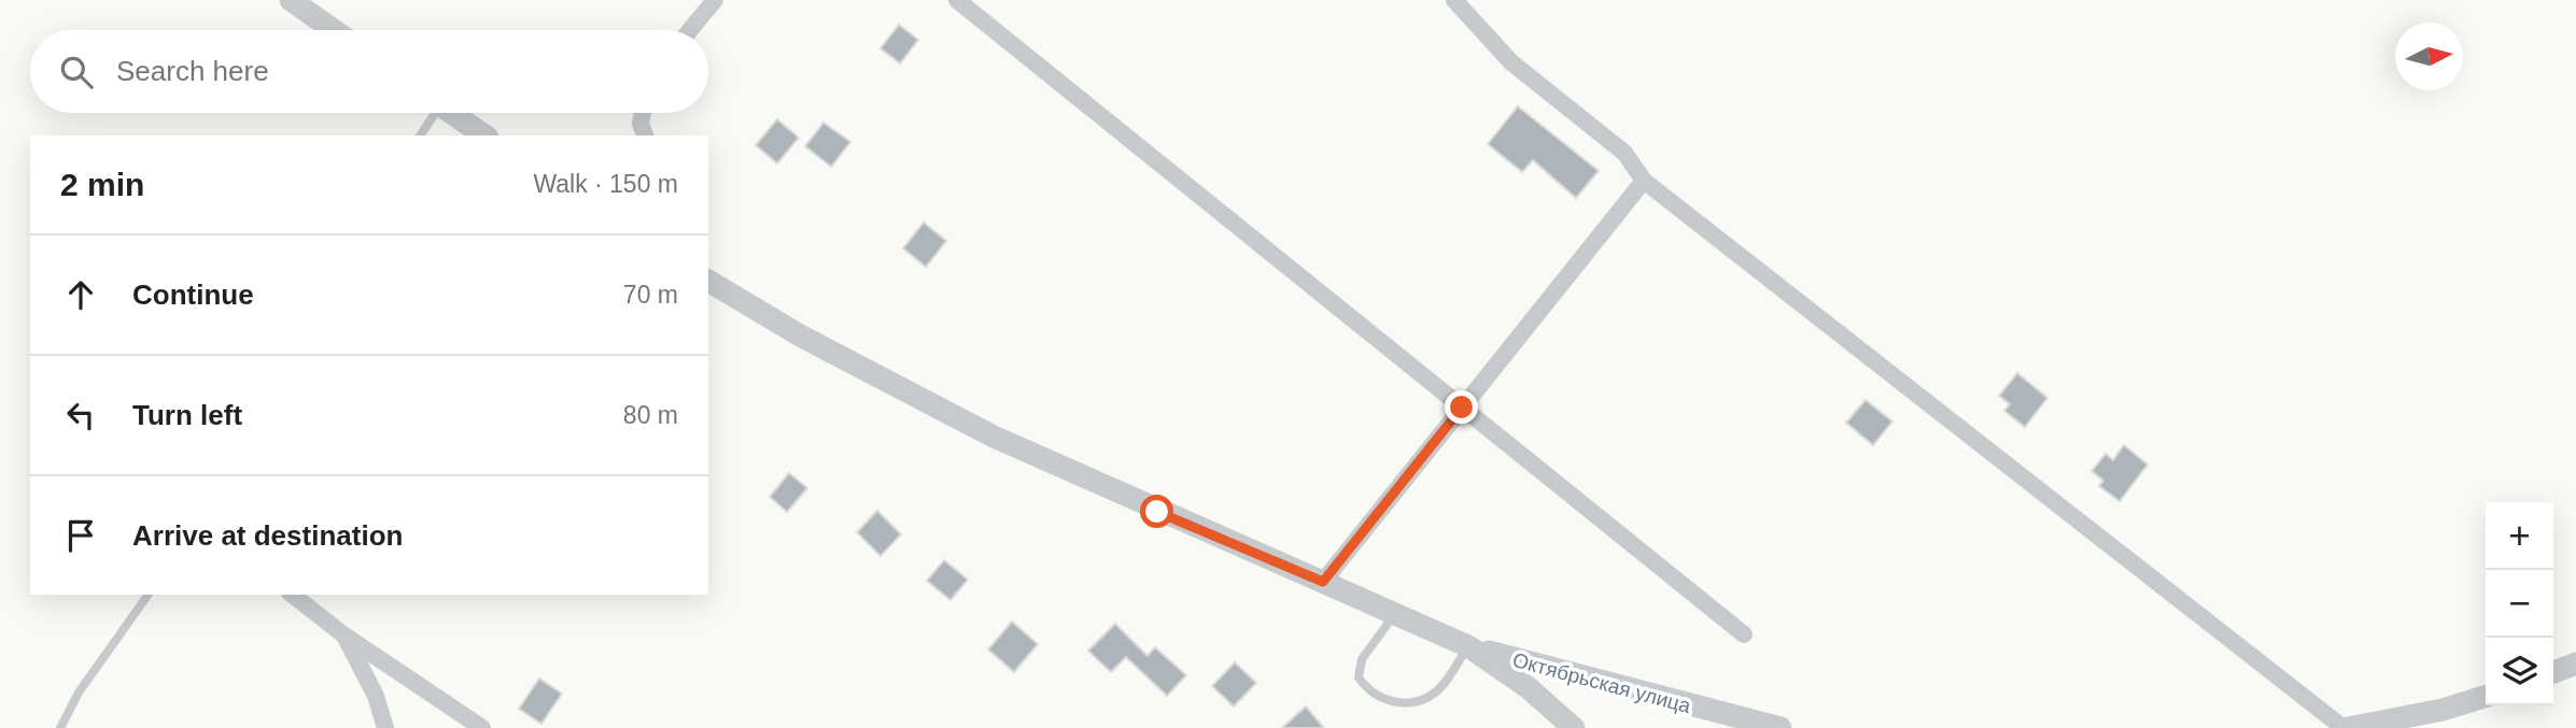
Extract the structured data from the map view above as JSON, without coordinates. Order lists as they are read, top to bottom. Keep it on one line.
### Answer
{"streets":{"street":["Октябрьская улица"]},"north":"right","page":{"search":"Search here","heading":["2 min","Walk · 150 m"],"list":[["Continue","70 m"],["Turn left","80 m"],"Arrive at destination"],"map_buttons":["+","−"]}}
